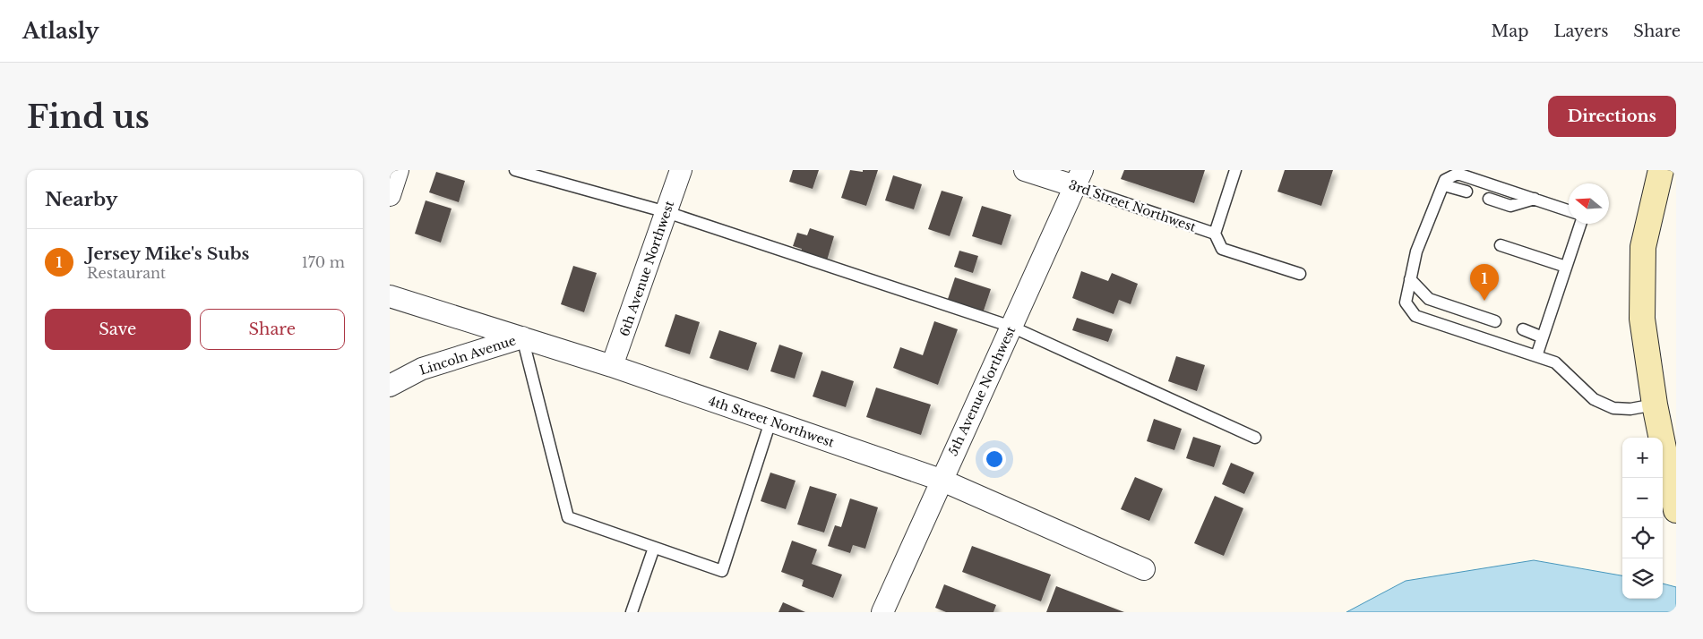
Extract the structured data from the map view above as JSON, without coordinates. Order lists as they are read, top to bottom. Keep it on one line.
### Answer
{"streets":{"street":["3rd Street Northwest","6th Avenue Northwest","Lincoln Avenue","5th Avenue Northwest","4th Street Northwest"]},"crossings":[["3rd Street Northwest","5th Avenue Northwest"],["6th Avenue Northwest","4th Street Northwest"],["Lincoln Avenue","4th Street Northwest"],["5th Avenue Northwest","4th Street Northwest"]],"north":"left","page":{"header":"Atlasly","nav":["Map","Layers","Share"],"buttons":["Directions",["Save","Share"]],"title":"Find us","heading":"Nearby","list":[{"mark":"1","name":"Jersey Mike's Subs","note":"Restaurant","value":"170 m"}],"pins":"1","map_buttons":["+","−"]}}
